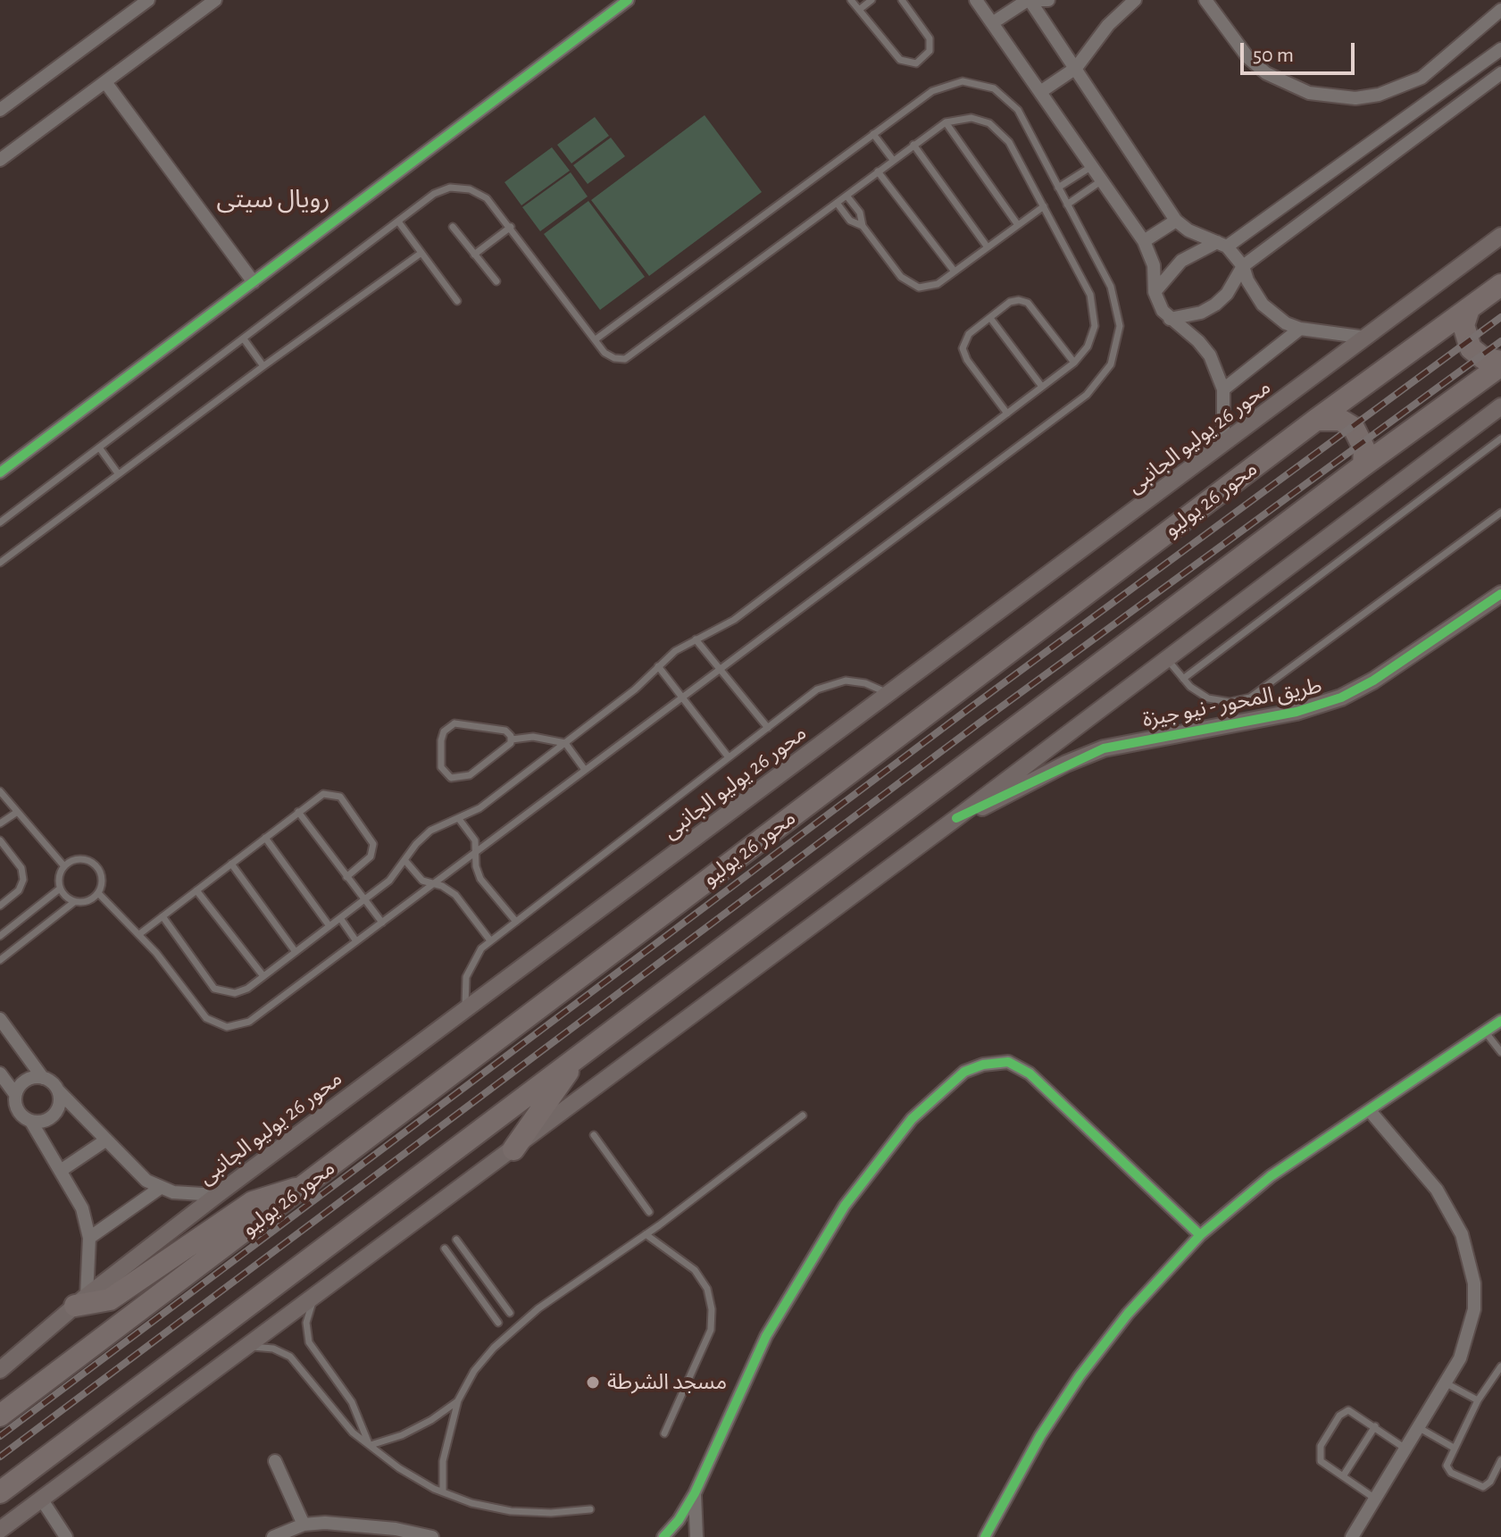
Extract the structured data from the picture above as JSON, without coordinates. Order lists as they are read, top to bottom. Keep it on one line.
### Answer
{"streets":{"highway":["محور 26 يوليو"],"main road":["محور 26 يوليو الجانبى","طريق المحور - نيو جيزة"]},"districts":["رويال سيتى"],"places":["مسجد الشرطة"],"scale_bar":"50 m"}
